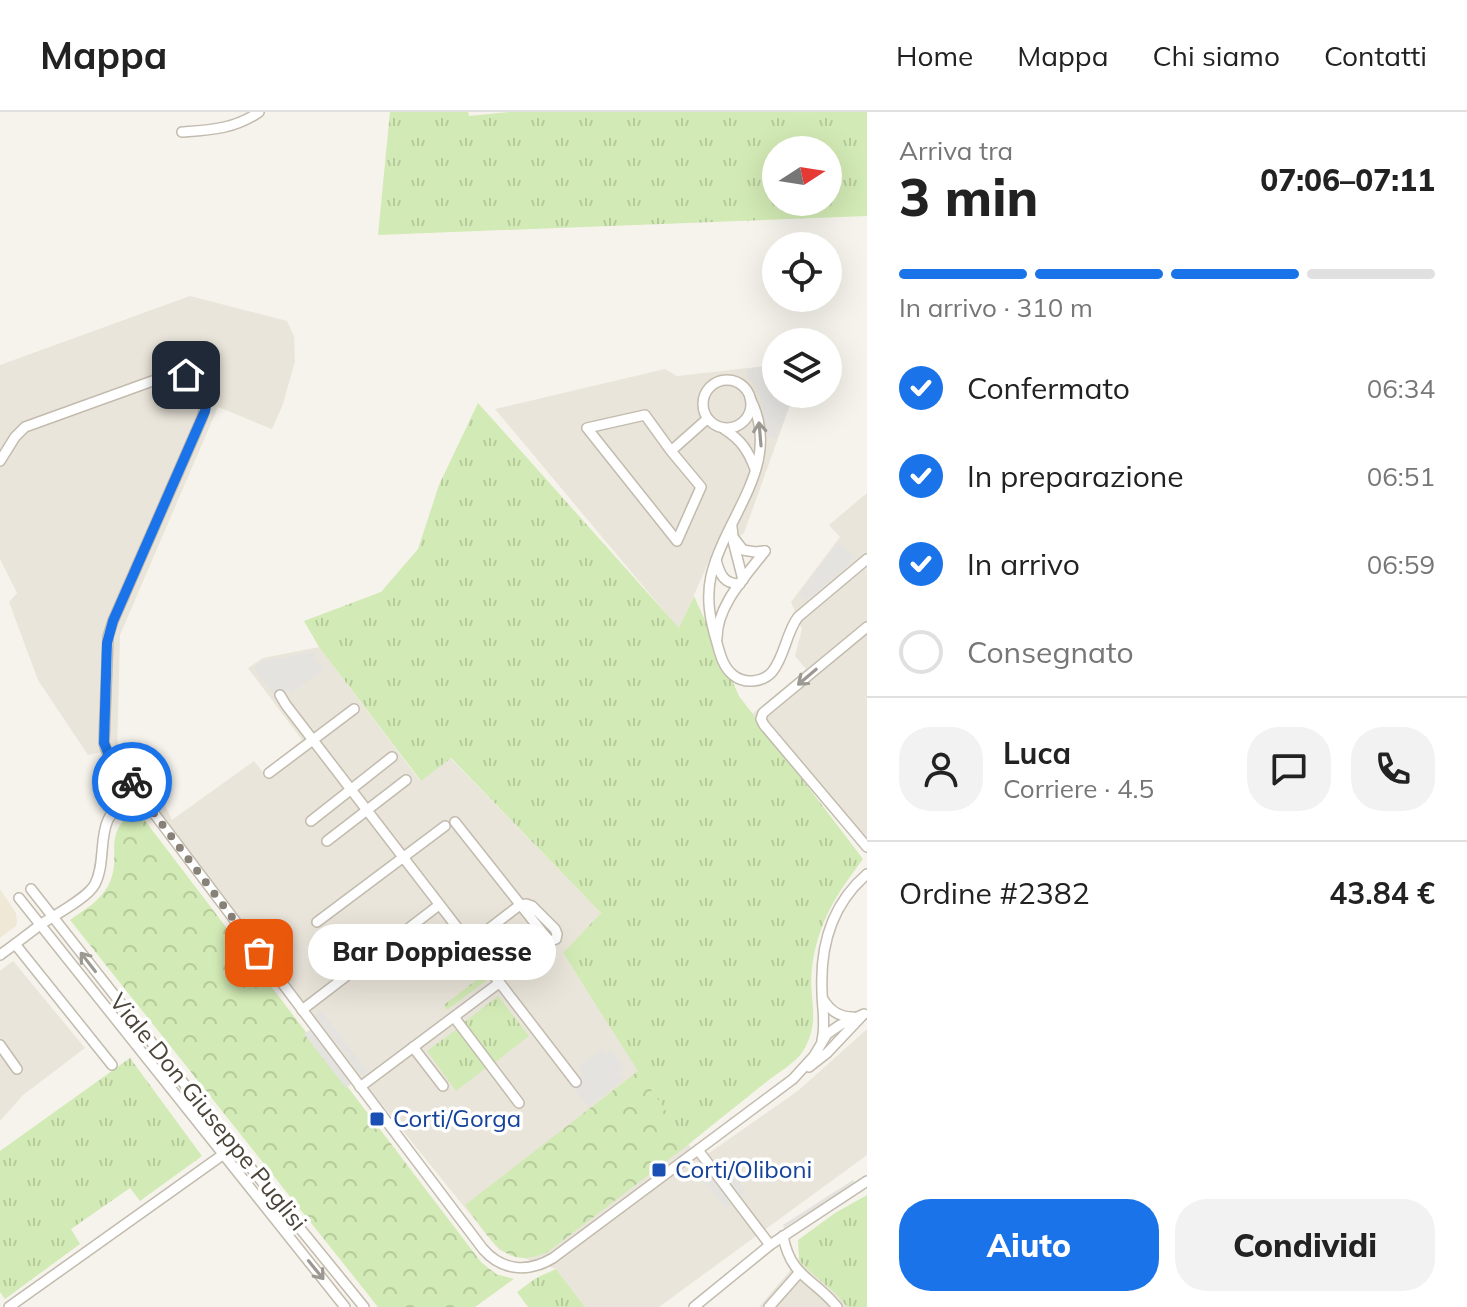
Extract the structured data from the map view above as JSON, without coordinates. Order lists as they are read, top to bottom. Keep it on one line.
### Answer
{"streets":{"street":["Viale Don Giuseppe Puglisi"]},"places":{"other":["Bar Doppiaesse"],"transit":["Corti/Gorga","Corti/Oliboni"]},"north":"right","page":{"header":"Mappa","nav":["Home","Mappa","Chi siamo","Contatti"],"heading":["3 min","Arriva tra","07:06–07:11"],"panel":["Luca","Corriere · 4.5","Ordine #2382","43.84 €"],"bar":"In arrivo · 310 m","list":[["Confermato","06:34"],["In preparazione","06:51"],["In arrivo","06:59"],"Consegnato"],"bubble":"Bar Doppiaesse","buttons":["Aiuto","Condividi"]}}
